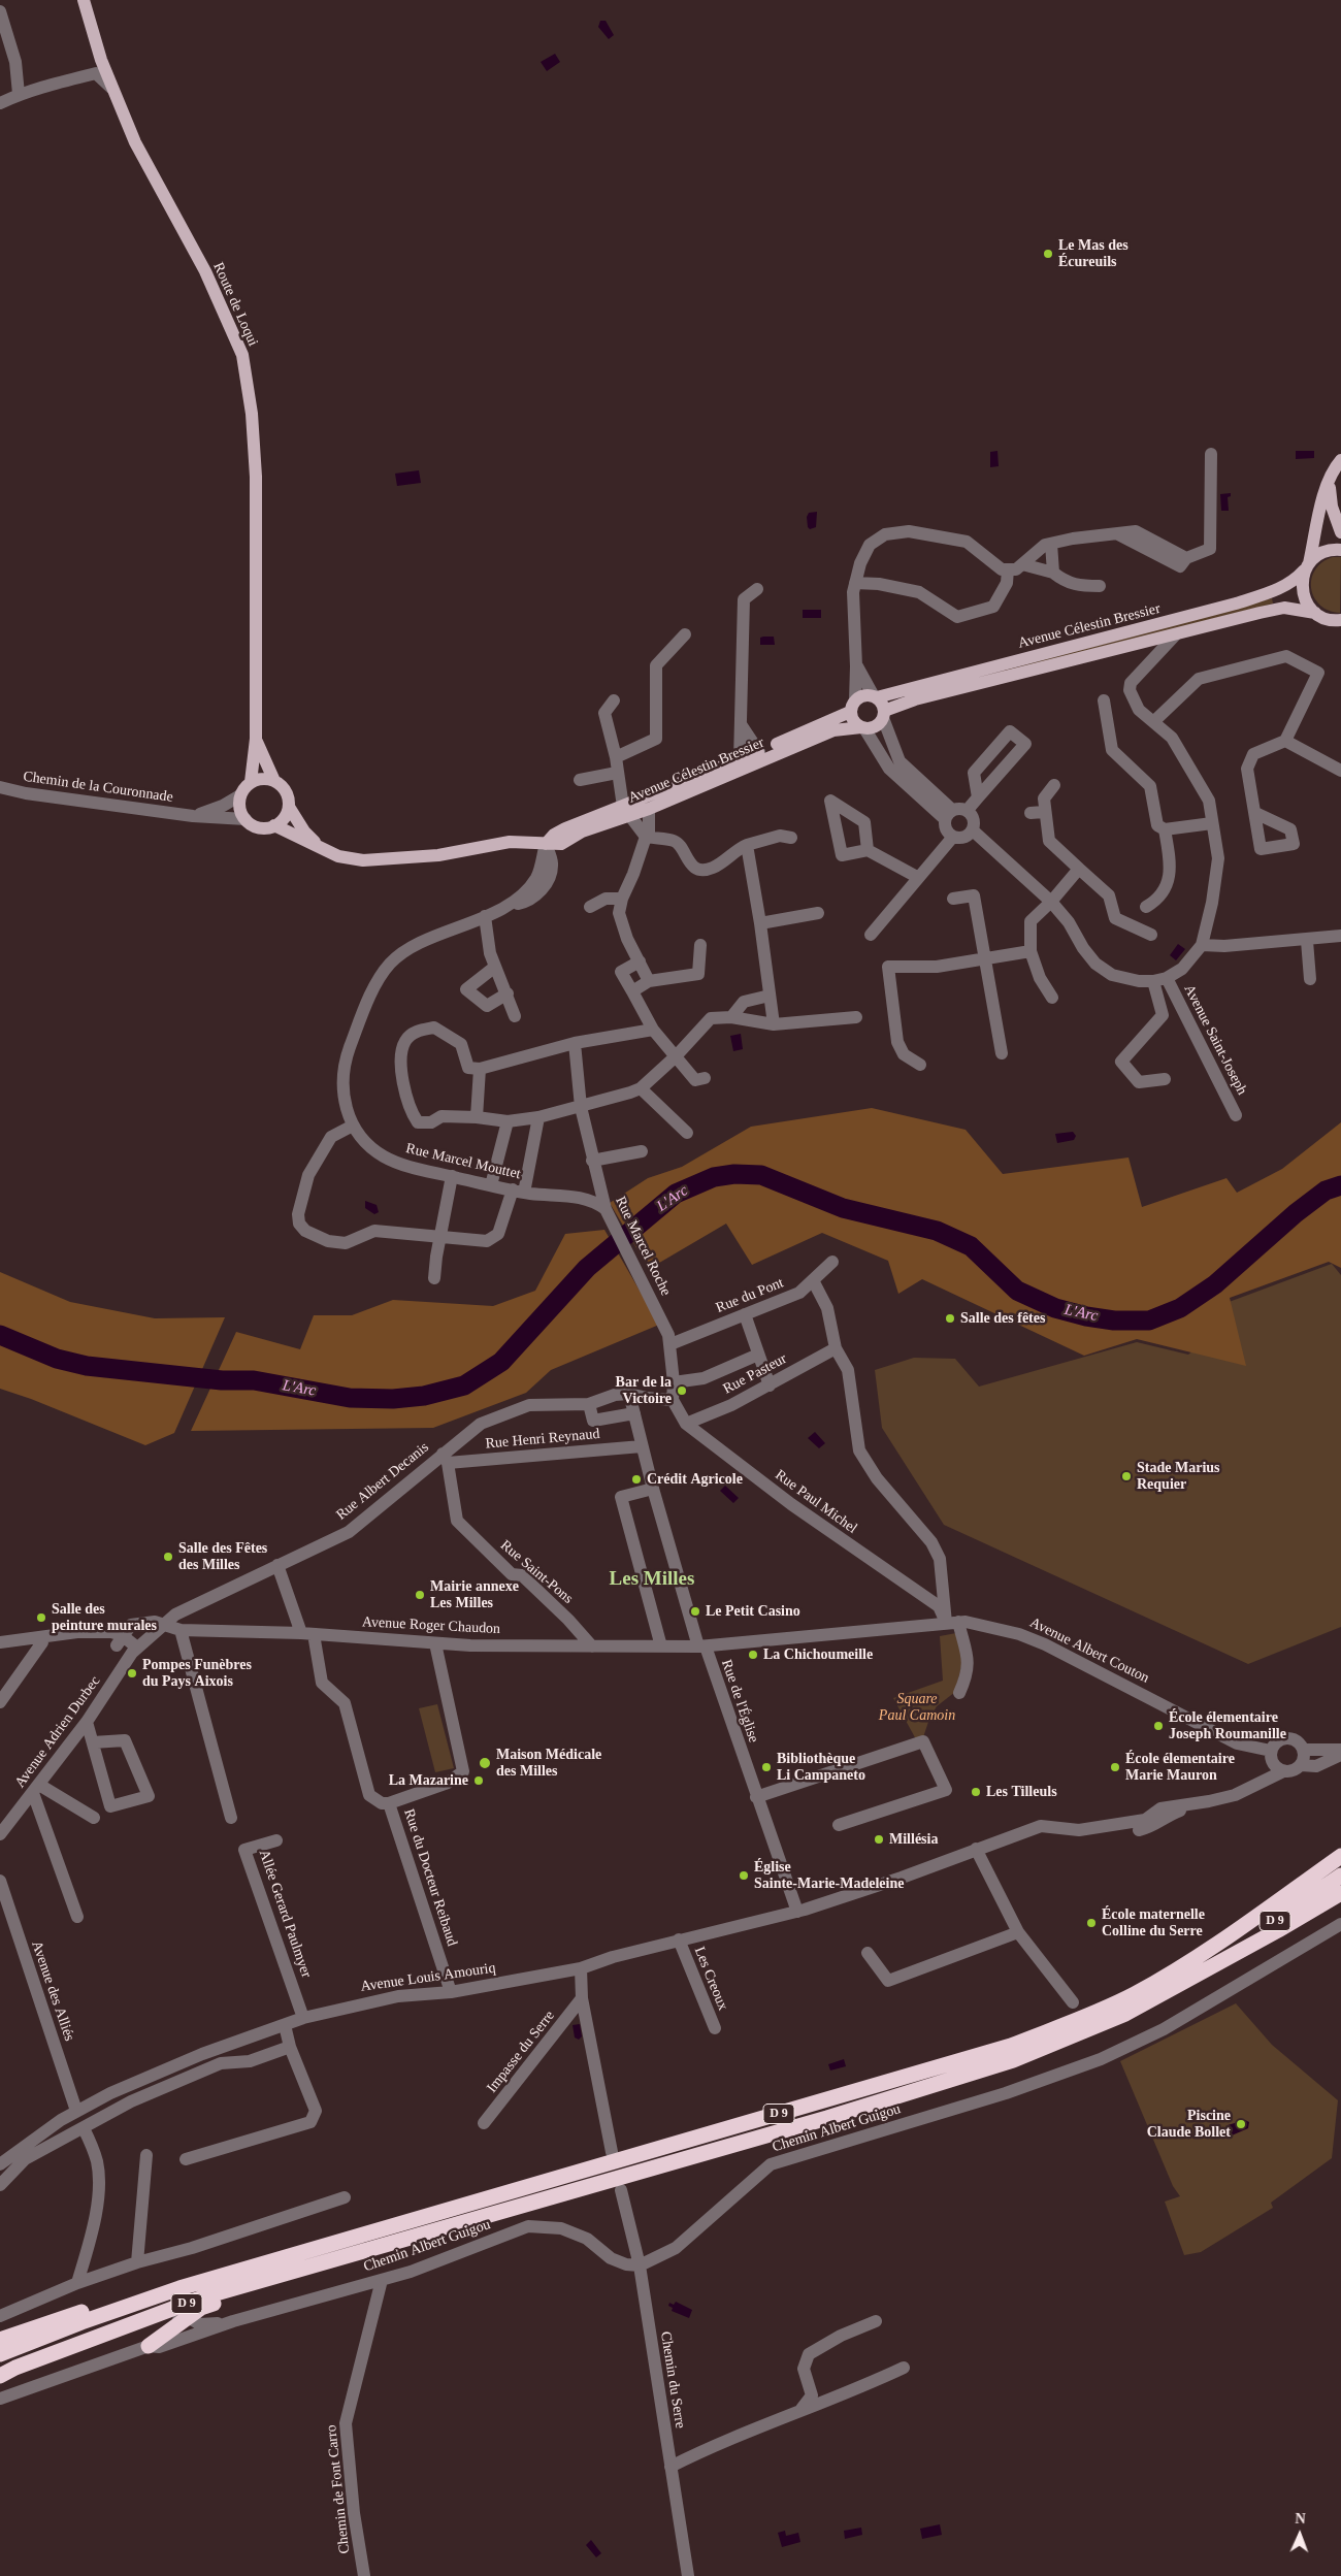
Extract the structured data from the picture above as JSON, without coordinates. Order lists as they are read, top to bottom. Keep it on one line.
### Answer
{"streets":{"highway":["D 9"],"main road":["Route de Loqui","Avenue Célestin Bressier"],"street":["Chemin de la Couronnade","Avenue Saint-Joseph","Rue Marcel Mouttet","Rue Marcel Roche","Rue du Pont","Rue Pasteur","Rue Henri Reynaud","Rue Albert Decanis","Rue Paul Michel","Rue Saint-Pons","Avenue Roger Chaudon","Avenue Albert Couton","Rue de l'Église","Avenue Adrien Durbec","Rue du Docteur Reibaud","Allée Gerard Paulmyer","Avenue Louis Amouriq","Les Creoux","Avenue des Alliés","Impasse du Serre","Chemin Albert Guigou","Chemin du Serre","Chemin de Font Carro"]},"crossings":[["Route de Loqui","Chemin de la Couronnade"],["Avenue Célestin Bressier","Avenue Saint-Joseph"],["Avenue Célestin Bressier","Rue Marcel Mouttet"],["Rue Marcel Mouttet","Rue Marcel Roche"],["Rue Marcel Roche","Rue du Pont"],["Rue Marcel Roche","Rue Paul Michel"],["Rue Pasteur","Rue Paul Michel"],["Rue Henri Reynaud","Rue Albert Decanis"],["Rue Henri Reynaud","Rue Saint-Pons"],["Rue Henri Reynaud","Rue de l'Église"],["Rue Albert Decanis","Rue Saint-Pons"],["Rue Albert Decanis","Avenue Roger Chaudon"],["Rue Albert Decanis","Rue de l'Église"],["Rue Albert Decanis","Avenue Adrien Durbec"],["Rue Paul Michel","Avenue Albert Couton"],["Rue Saint-Pons","Avenue Roger Chaudon"],["Avenue Roger Chaudon","Avenue Albert Couton"],["Avenue Roger Chaudon","Rue de l'Église"],["Avenue Roger Chaudon","Avenue Adrien Durbec"],["Avenue Albert Couton","Rue de l'Église"],["Avenue Albert Couton","Avenue Louis Amouriq"],["Rue de l'Église","Avenue Louis Amouriq"],["Rue du Docteur Reibaud","Avenue Louis Amouriq"],["Allée Gerard Paulmyer","Avenue Louis Amouriq"],["Avenue Louis Amouriq","Les Creoux"],["Avenue Louis Amouriq","Avenue des Alliés"],["Chemin Albert Guigou","Chemin du Serre"],["Chemin Albert Guigou","Chemin de Font Carro"]],"districts":["Les Milles"],"water":["L'Arc"],"parks":["Square Paul Camoin"],"places":["Le Mas des Écureuils","Salle des fêtes","Bar de la Victoire","Stade Marius Requier","Crédit Agricole","Salle des Fêtes des Milles","Mairie annexe Les Milles","Le Petit Casino","Salle des peinture murales","La Chichoumeille","Pompes Funèbres du Pays Aixois","École élementaire Joseph Roumanille","Maison Médicale des Milles","Bibliothèque Li Campaneto","École élementaire Marie Mauron","La Mazarine","Les Tilleuls","Millésia","Église Sainte-Marie-Madeleine","École maternelle Colline du Serre","Piscine Claude Bollet"],"north":"top"}
